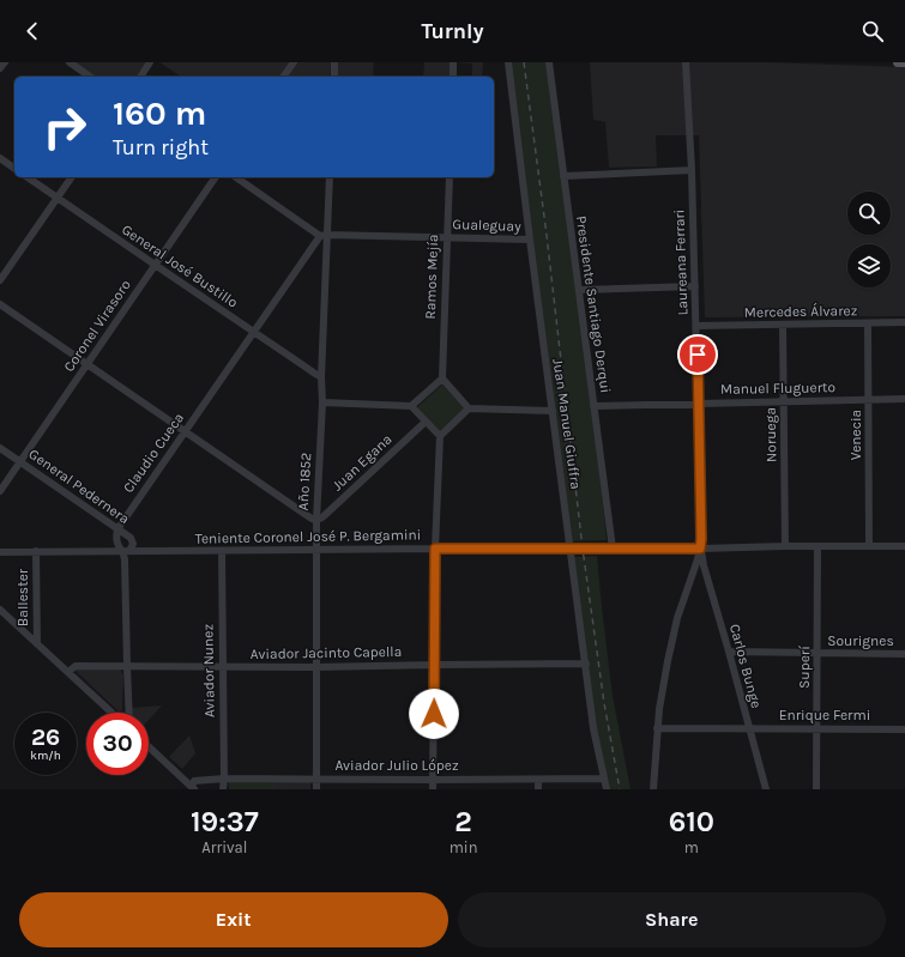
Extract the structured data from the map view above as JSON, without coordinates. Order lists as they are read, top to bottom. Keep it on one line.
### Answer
{"streets":{"street":["Gualeguay","Laureana Ferrari","General José Bustillo","Ramos Mejía","Presidente Santiago Derqui","Mercedes Álvarez","Coronel Virasoro","Manuel Fluguerto","Juan Manuel Giuffra","Noruega","Venecia","Claudio Cueca","Juan Egana","Año 1852","General Pedernera","Teniente Coronel José P. Bergamini","Ballester","Sourignes","Aviador Jacinto Capella","Carlos Bunge","Superí","Aviador Nunez","Enrique Fermi","Aviador Julio López"]},"crossings":[["Gualeguay","Ramos Mejía"],["Gualeguay","Juan Manuel Giuffra"],["Gualeguay","Claudio Cueca"],["Gualeguay","Año 1852"],["Laureana Ferrari","Mercedes Álvarez"],["Laureana Ferrari","Manuel Fluguerto"],["Laureana Ferrari","Teniente Coronel José P. Bergamini"],["Laureana Ferrari","Carlos Bunge"],["General José Bustillo","Coronel Virasoro"],["General José Bustillo","Claudio Cueca"],["General José Bustillo","Año 1852"],["Presidente Santiago Derqui","Manuel Fluguerto"],["Presidente Santiago Derqui","Teniente Coronel José P. Bergamini"],["Mercedes Álvarez","Noruega"],["Mercedes Álvarez","Venecia"],["Coronel Virasoro","General Pedernera"],["Manuel Fluguerto","Noruega"],["Manuel Fluguerto","Venecia"],["Juan Manuel Giuffra","Teniente Coronel José P. Bergamini"],["Juan Manuel Giuffra","Aviador Jacinto Capella"],["Juan Manuel Giuffra","Aviador Julio López"],["Noruega","Teniente Coronel José P. Bergamini"],["Venecia","Teniente Coronel José P. Bergamini"],["Claudio Cueca","Año 1852"],["Claudio Cueca","General Pedernera"],["Juan Egana","Año 1852"],["Año 1852","Teniente Coronel José P. Bergamini"],["Año 1852","Aviador Jacinto Capella"],["Año 1852","Aviador Julio López"],["General Pedernera","Teniente Coronel José P. Bergamini"],["Teniente Coronel José P. Bergamini","Ballester"],["Teniente Coronel José P. Bergamini","Carlos Bunge"],["Teniente Coronel José P. Bergamini","Superí"],["Teniente Coronel José P. Bergamini","Aviador Nunez"],["Sourignes","Carlos Bunge"],["Sourignes","Superí"],["Aviador Jacinto Capella","Aviador Nunez"],["Carlos Bunge","Enrique Fermi"],["Superí","Enrique Fermi"],["Aviador Nunez","Aviador Julio López"]],"page":{"header":"Turnly","turn":["160 m","Turn right"],"speed":"26 km/h","limit":"30","eta":["19:37","Arrival","2","min","610","m"],"buttons":["Exit","Share"]}}
